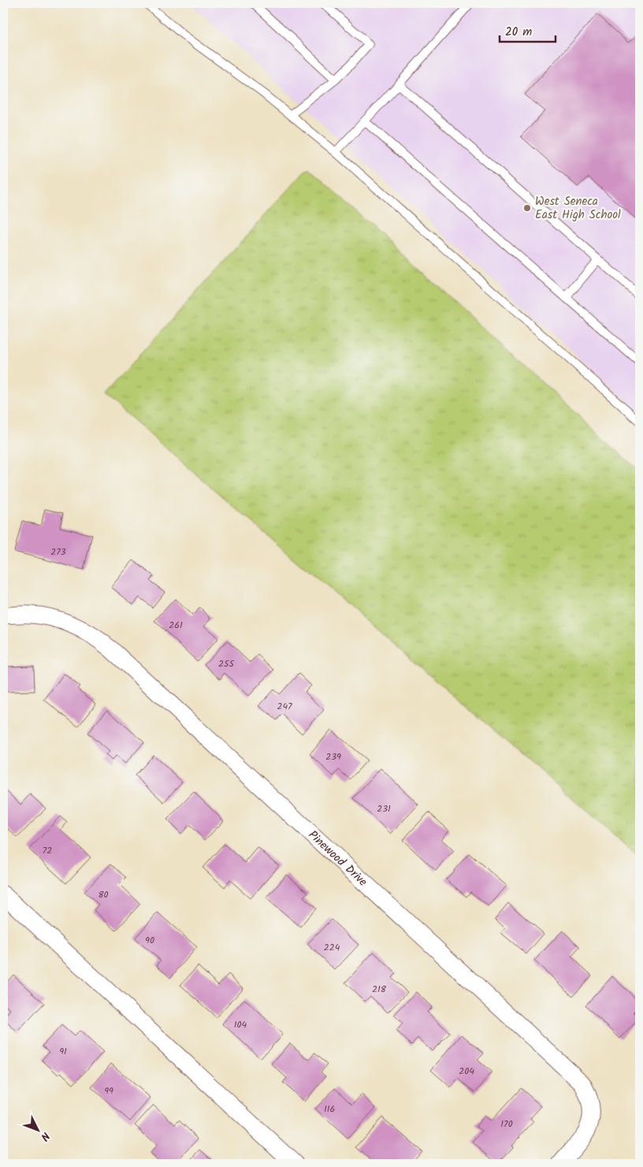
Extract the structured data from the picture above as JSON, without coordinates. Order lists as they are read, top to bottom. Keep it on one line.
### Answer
{"streets":{"street":["Pinewood Drive"]},"places":["West Seneca East High School"],"house_numbers":["273","261","255","247","239","231","72","80","90","224","218","104","91","204","99","116","170"],"scale_bar":"20 m","north":"bottom right"}
